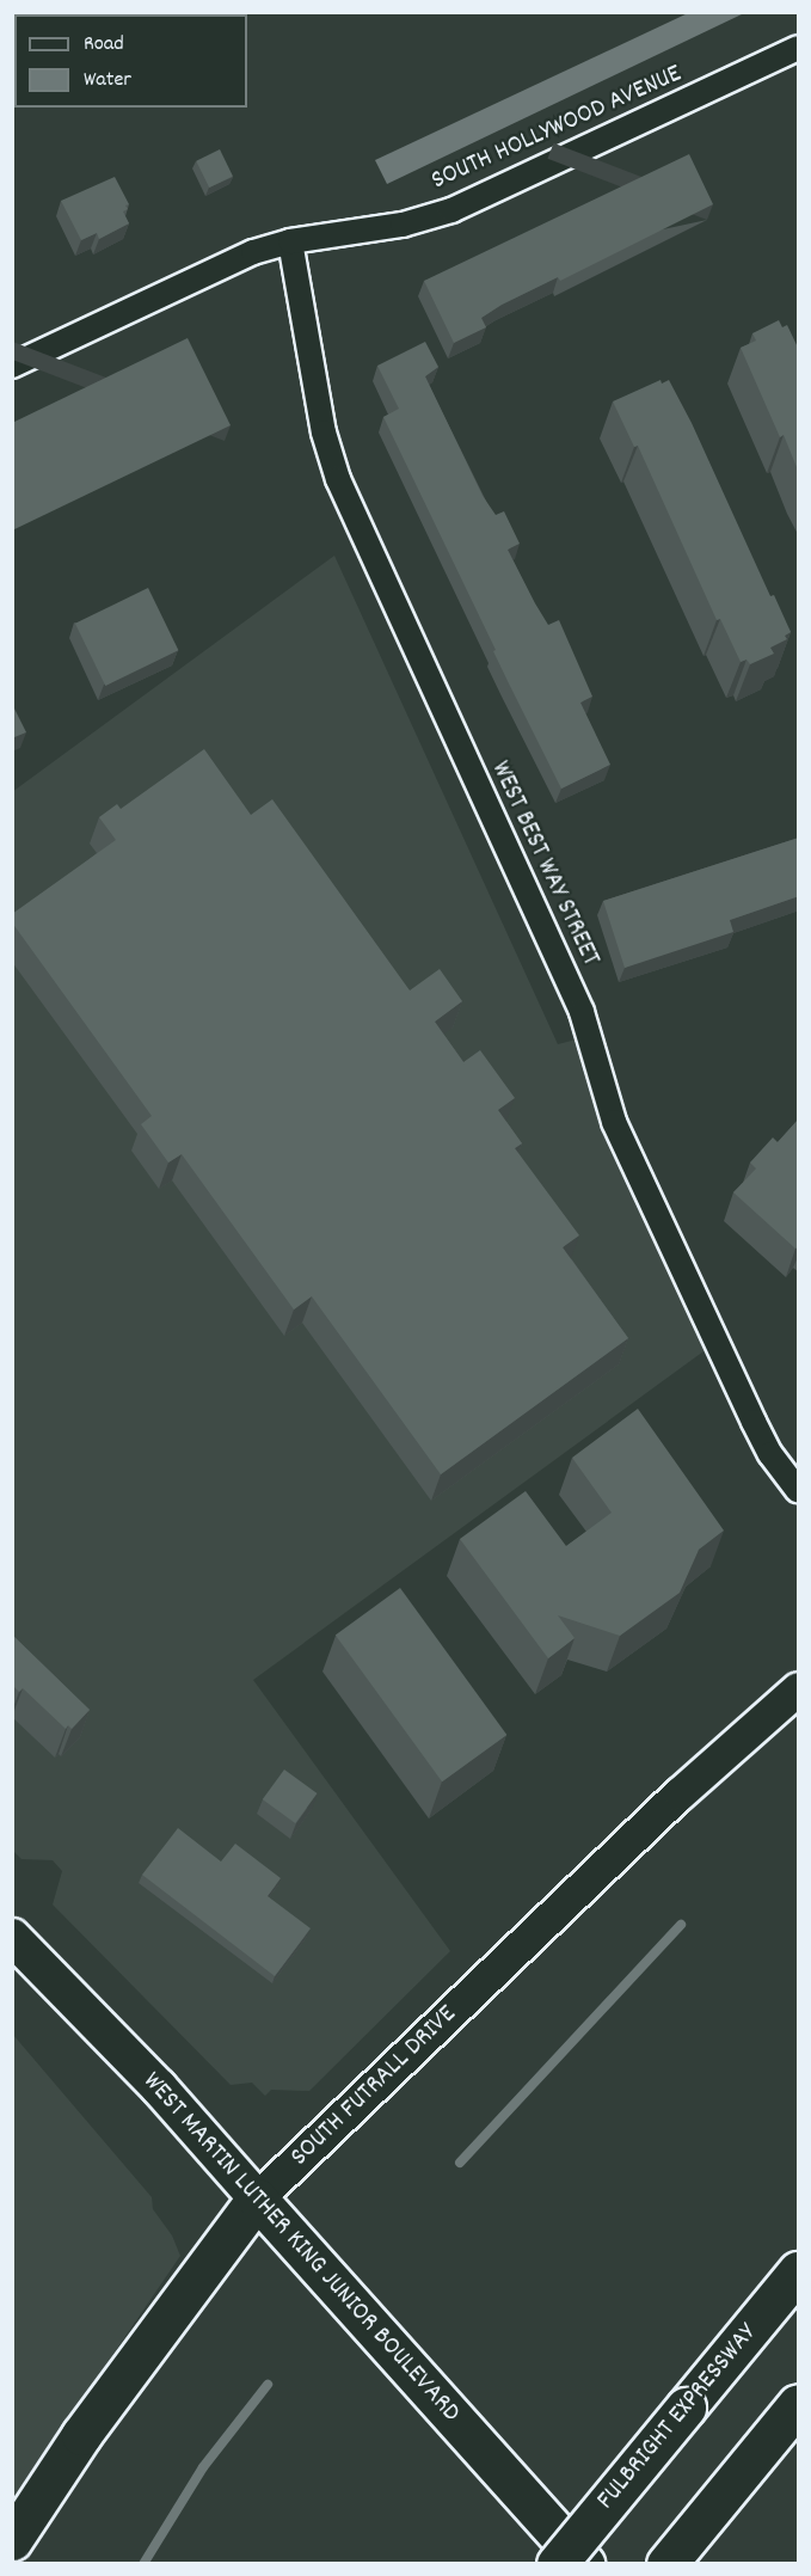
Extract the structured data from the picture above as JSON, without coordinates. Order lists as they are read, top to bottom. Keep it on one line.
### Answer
{"streets":{"highway":["SOUTH FUTRALL DRIVE","WEST MARTIN LUTHER KING JUNIOR BOULEVARD","FULBRIGHT EXPRESSWAY"],"street":["SOUTH HOLLYWOOD AVENUE","WEST BEST WAY STREET"]},"crossings":[["SOUTH HOLLYWOOD AVENUE","WEST BEST WAY STREET"],["SOUTH FUTRALL DRIVE","WEST MARTIN LUTHER KING JUNIOR BOULEVARD"]],"legend":["Road","Water"]}
